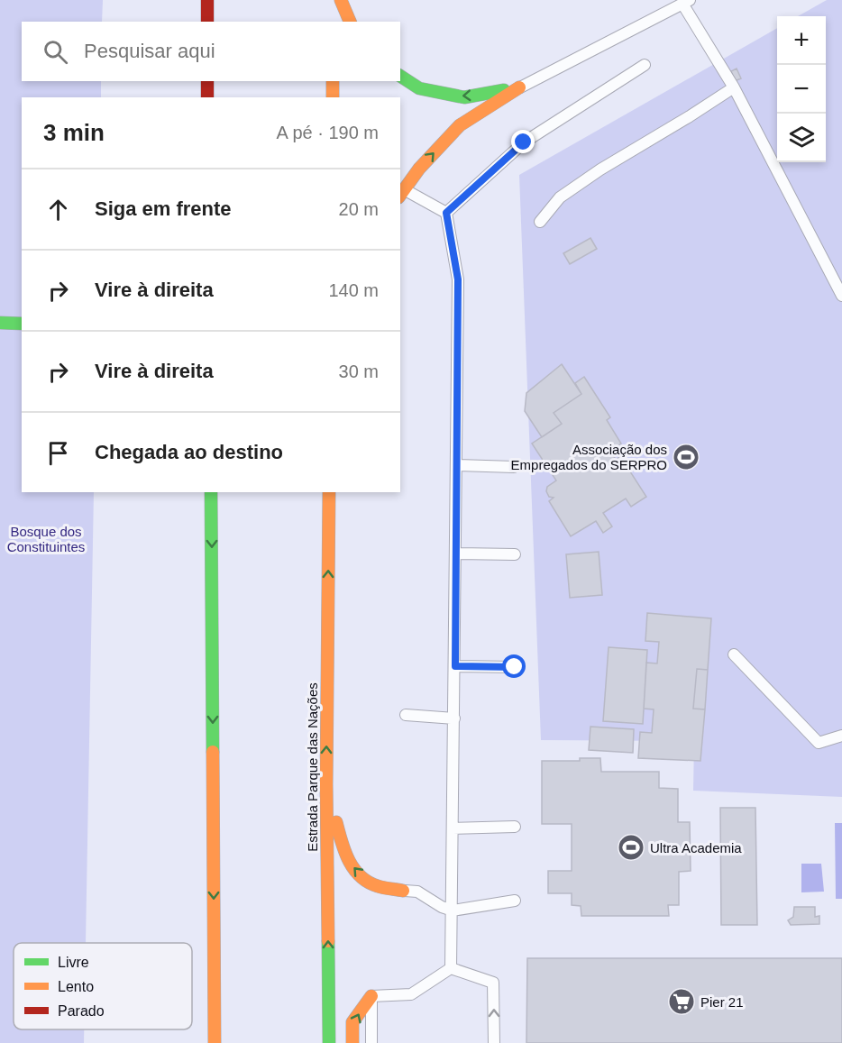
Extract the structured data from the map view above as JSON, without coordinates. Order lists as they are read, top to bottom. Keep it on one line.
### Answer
{"streets":{"main road":["Estrada Parque das Nações"]},"one_way":["Estrada Parque das Nações"],"parks":["Bosque dos Constituintes"],"places":{"sports":["Associação dos Empregados do SERPRO","Ultra Academia"],"supermarket":["Pier 21"]},"legend":["Livre","Lento","Parado"],"page":{"map_buttons":["+","−"],"search":"Pesquisar aqui","heading":["3 min","A pé · 190 m"],"list":[["Siga em frente","20 m"],["Vire à direita","140 m"],["Vire à direita","30 m"],"Chegada ao destino"]}}
